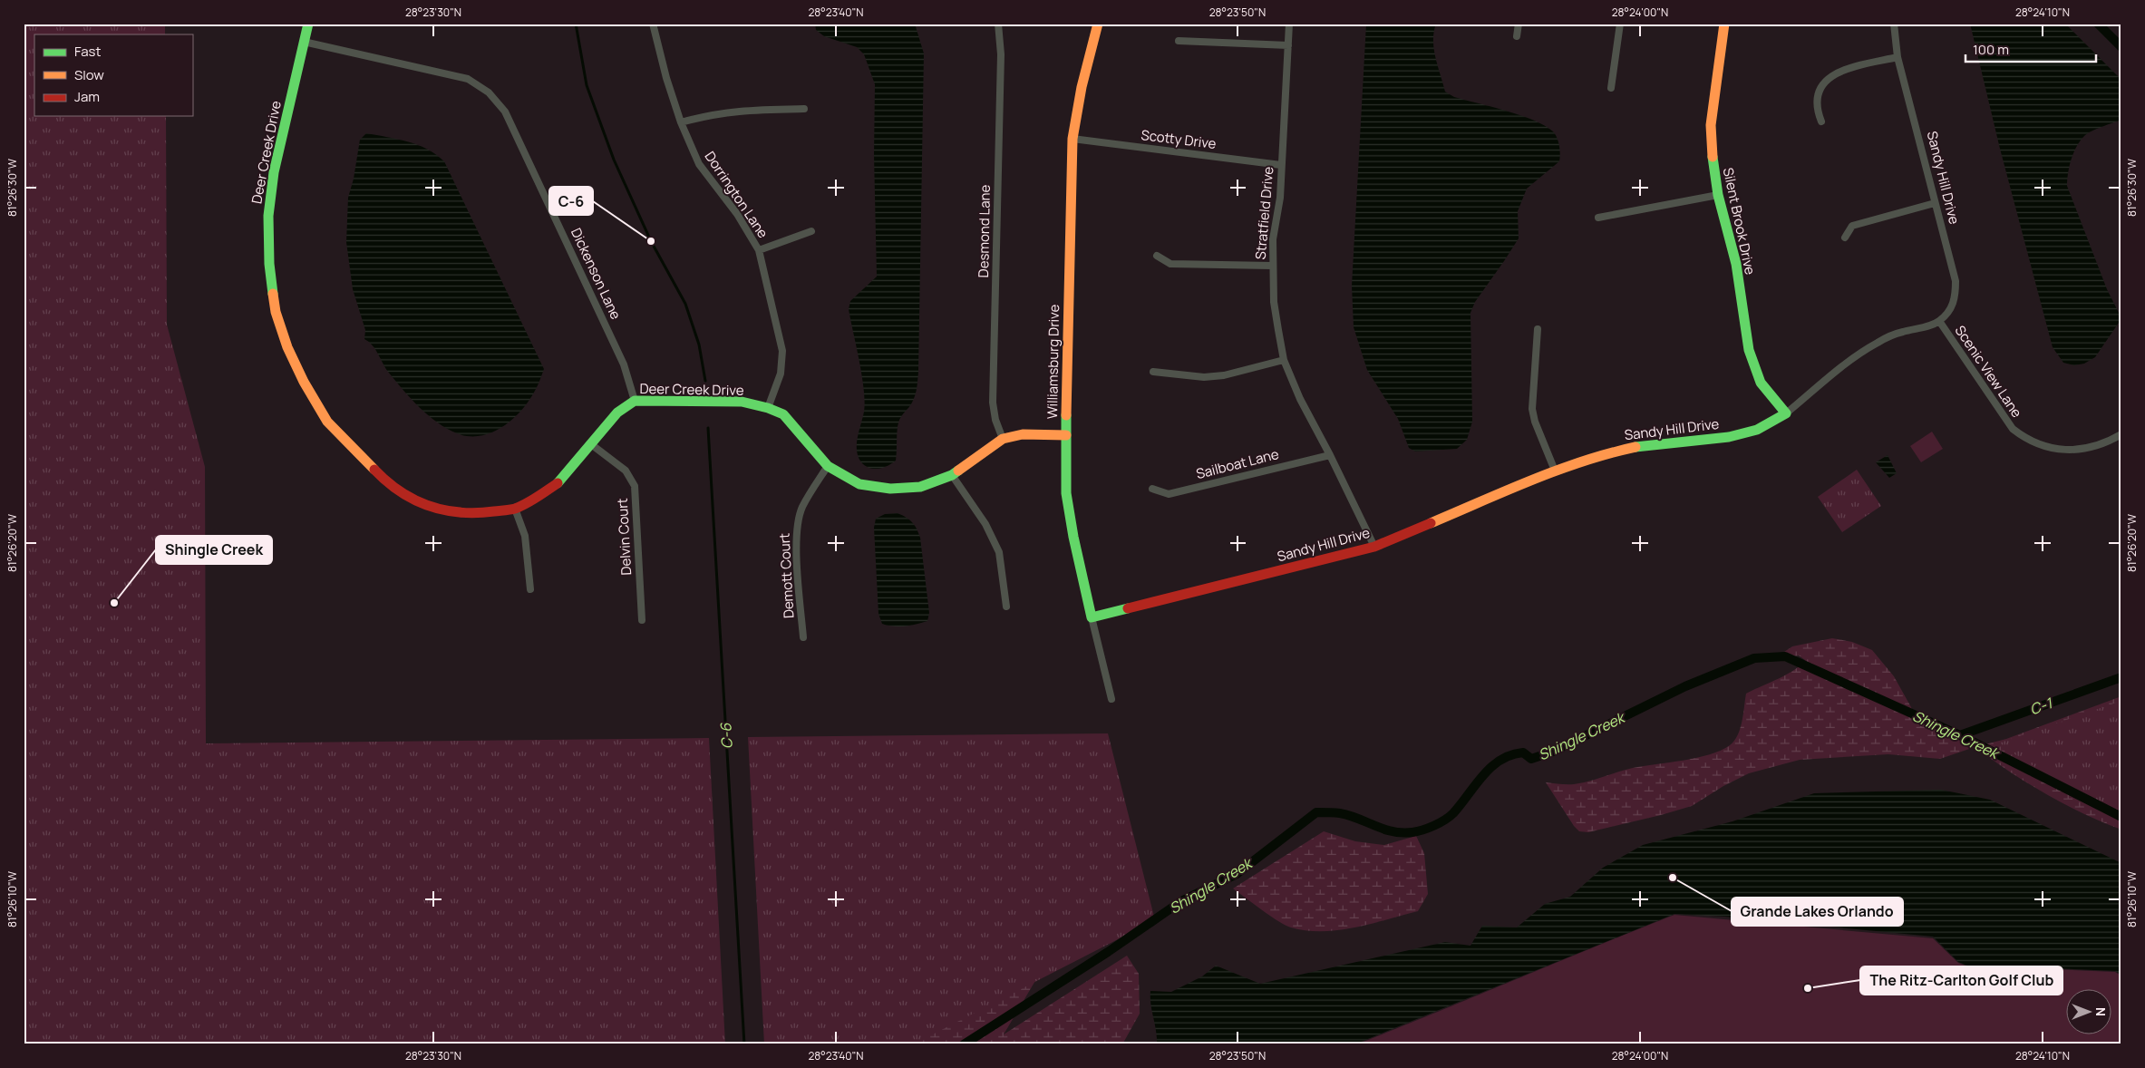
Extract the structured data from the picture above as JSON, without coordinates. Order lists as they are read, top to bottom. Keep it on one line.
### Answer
{"streets":{"street":["Scotty Drive","Deer Creek Drive","Sandy Hill Drive","Dorrington Lane","Stratfield Drive","Silent Brook Drive","Desmond Lane","Dickenson Lane","Williamsburg Drive","Scenic View Lane","Sailboat Lane","Delvin Court","Demott Court"]},"crossings":[["Scotty Drive","Stratfield Drive"],["Scotty Drive","Williamsburg Drive"],["Deer Creek Drive","Dorrington Lane"],["Deer Creek Drive","Desmond Lane"],["Deer Creek Drive","Dickenson Lane"],["Deer Creek Drive","Williamsburg Drive"],["Deer Creek Drive","Delvin Court"],["Deer Creek Drive","Demott Court"],["Sandy Hill Drive","Stratfield Drive"],["Sandy Hill Drive","Silent Brook Drive"],["Sandy Hill Drive","Williamsburg Drive"],["Sandy Hill Drive","Scenic View Lane"],["Stratfield Drive","Sailboat Lane"]],"water":["C-1","Shingle Creek","C-6"],"places":["C-6","Shingle Creek","Grande Lakes Orlando","The Ritz-Carlton Golf Club"],"legend":["Fast","Slow","Jam"],"scale_bar":"100 m","north":"right","coordinates":["28°23'30\"N","28°23'40\"N","28°23'50\"N","28°24'00\"N","28°24'10\"N","81°26'30\"W","81°26'20\"W","81°26'10\"W"]}
